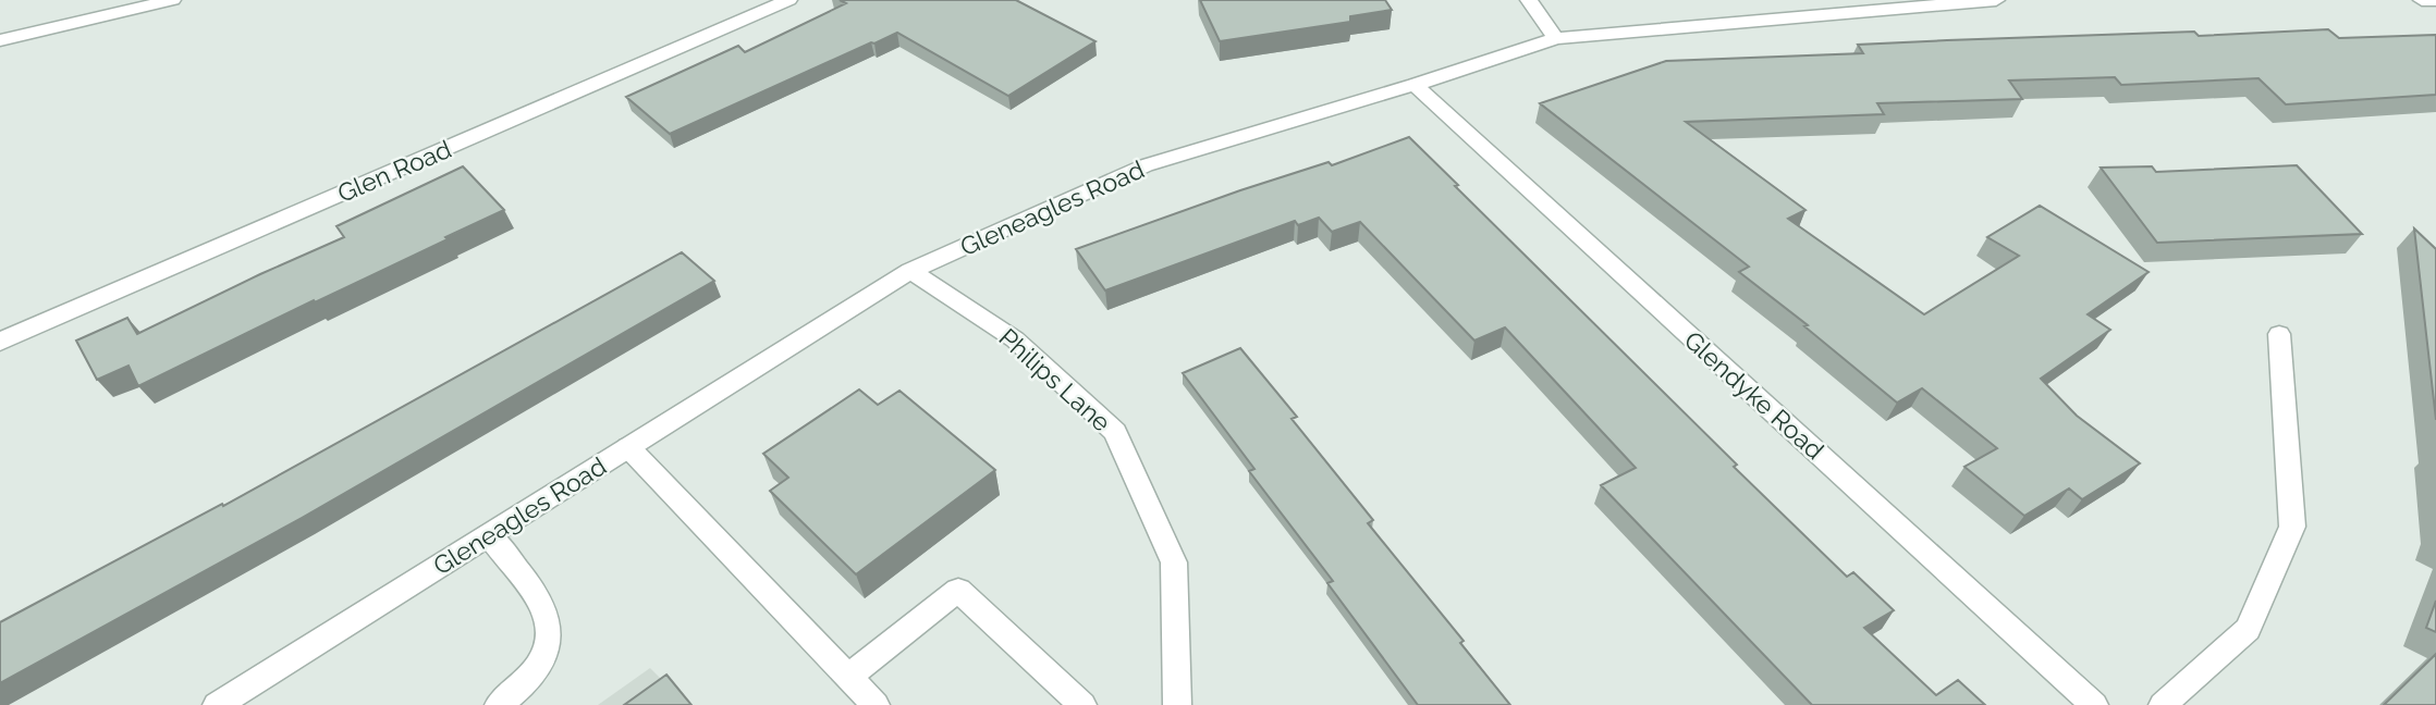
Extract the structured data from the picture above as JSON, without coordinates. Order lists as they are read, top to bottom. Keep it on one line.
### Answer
{"streets":{"street":["Glen Road","Gleneagles Road","Philips Lane","Glendyke Road"]},"crossings":[["Gleneagles Road","Philips Lane"],["Gleneagles Road","Glendyke Road"]]}
